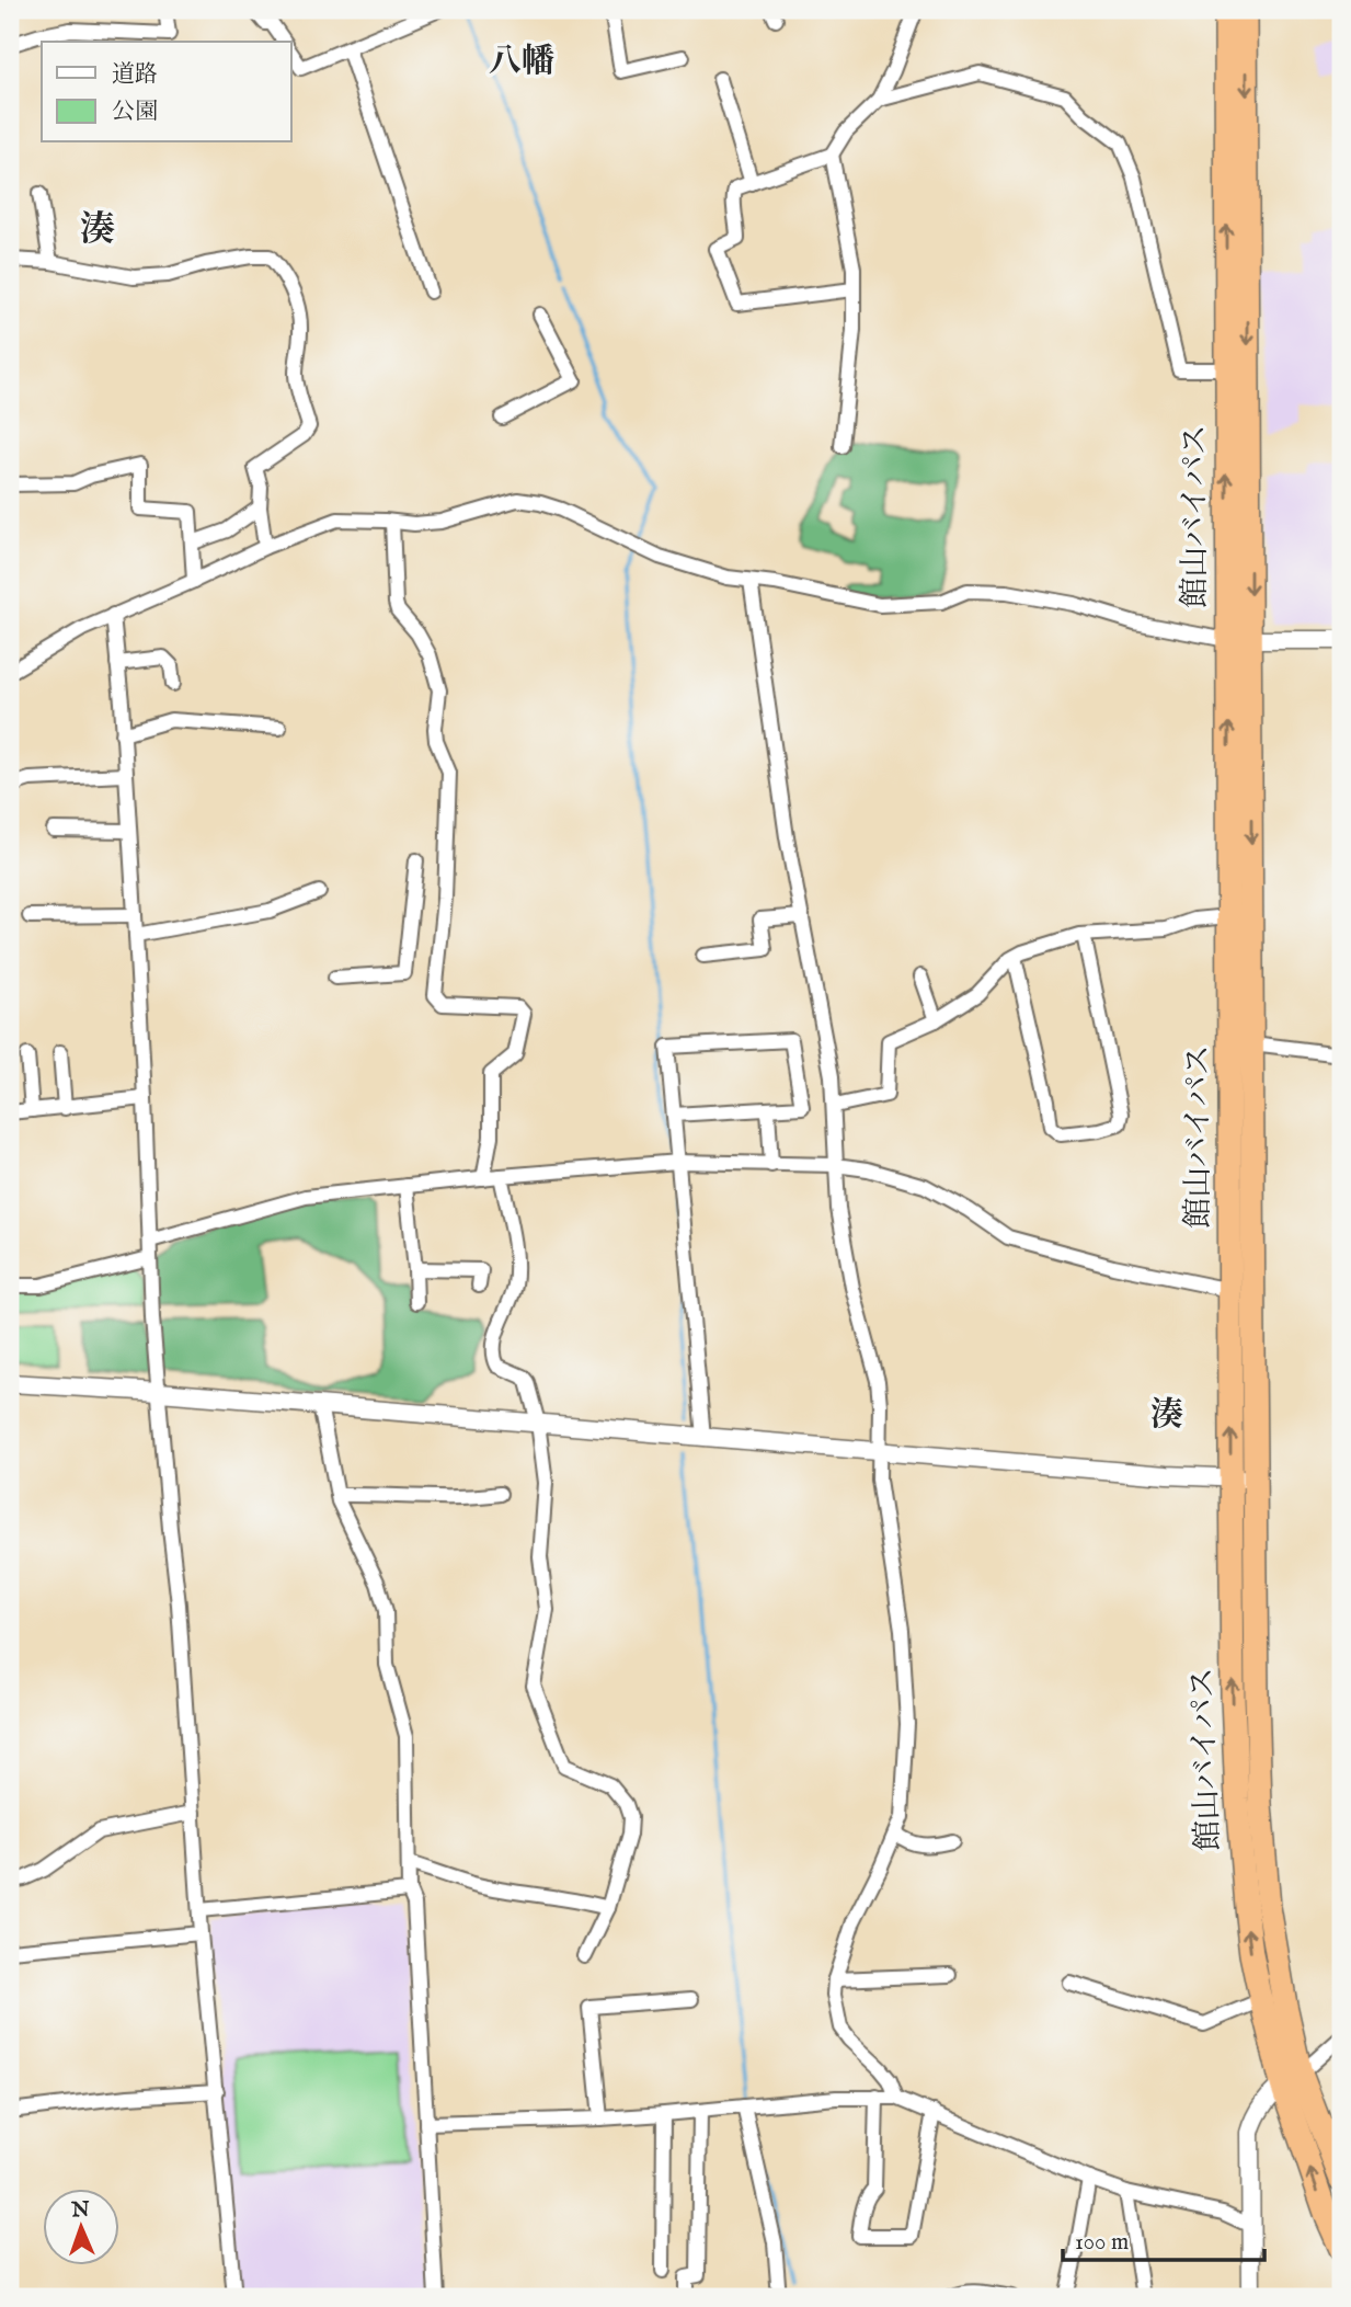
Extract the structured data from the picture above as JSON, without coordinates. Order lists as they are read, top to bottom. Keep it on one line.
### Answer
{"streets":{"highway":["館山バイパス"]},"districts":["八幡","湊","湊"],"legend":["道路","公園"],"scale_bar":"100 m","north":"top"}
